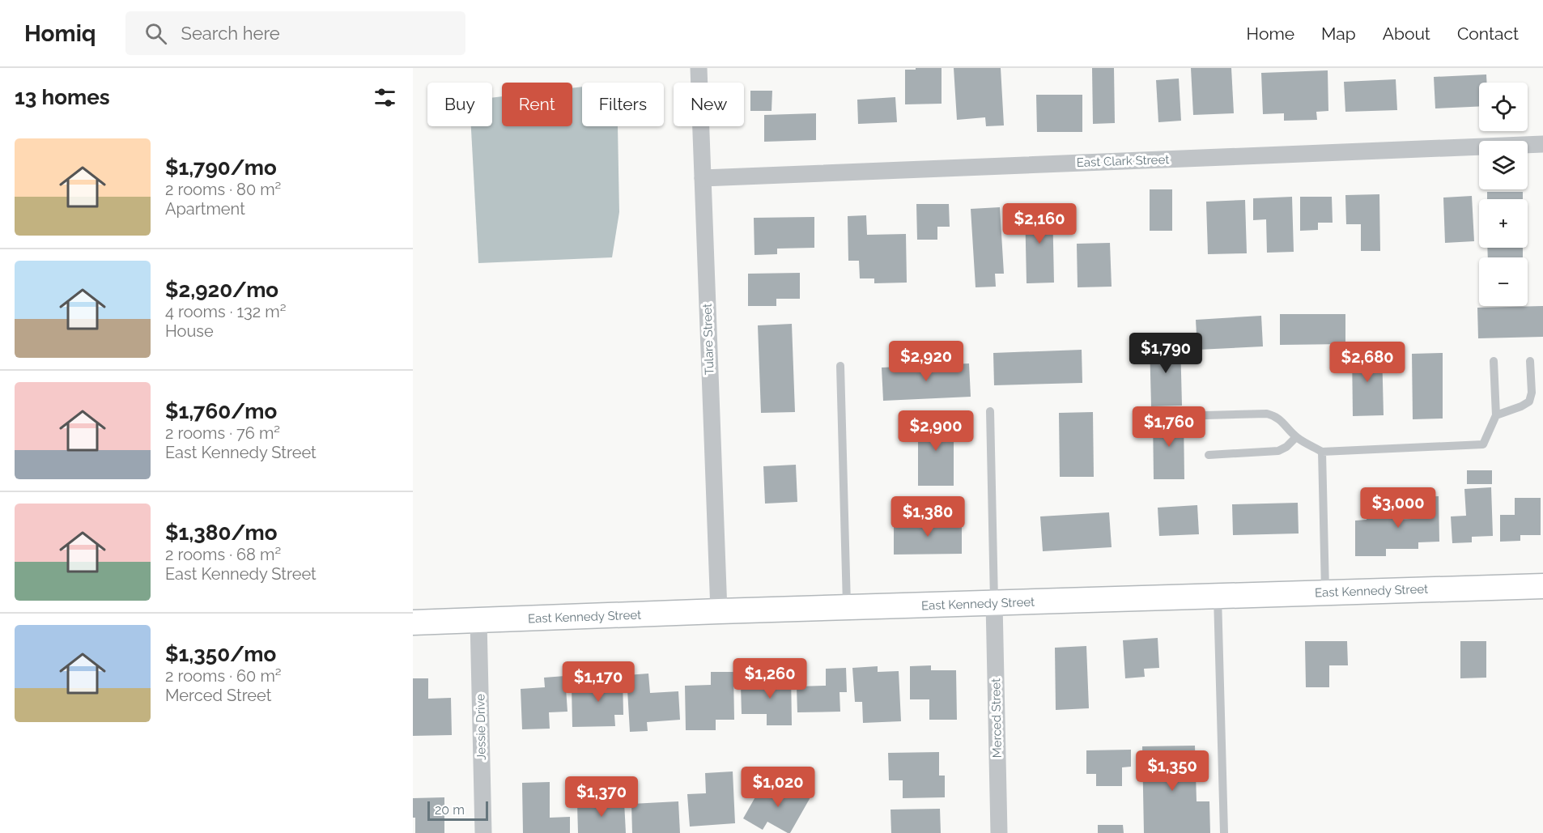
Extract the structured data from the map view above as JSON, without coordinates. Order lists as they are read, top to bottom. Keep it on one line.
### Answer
{"streets":{"street":["East Clark Street","Tulare Street","East Kennedy Street","Merced Street","Jessie Drive"]},"crossings":[["East Clark Street","Tulare Street"],["Tulare Street","East Kennedy Street"],["East Kennedy Street","Merced Street"],["East Kennedy Street","Jessie Drive"]],"scale_bar":"20 m","page":{"header":"Homiq","search":"Search here","nav":["Home","Map","About","Contact"],"heading":"13 homes","map_buttons":["+","−"],"chip":["Buy","Rent","Filters","New"],"list":[{"name":"$1,790/mo","note":"2 rooms · 80 m² · Apartment"},{"name":"$2,920/mo","note":"4 rooms · 132 m² · House"},{"name":"$1,760/mo","note":"2 rooms · 76 m² · East Kennedy Street"},{"name":"$1,380/mo","note":"2 rooms · 68 m² · East Kennedy Street"},{"name":"$1,350/mo","note":"2 rooms · 60 m² · Merced Street"}],"price":["$2,160","$1,790","$2,920","$2,680","$1,760","$2,900","$3,000","$1,380","$1,260","$1,170","$1,350","$1,020","$1,370"],"scale":"20 m"}}
